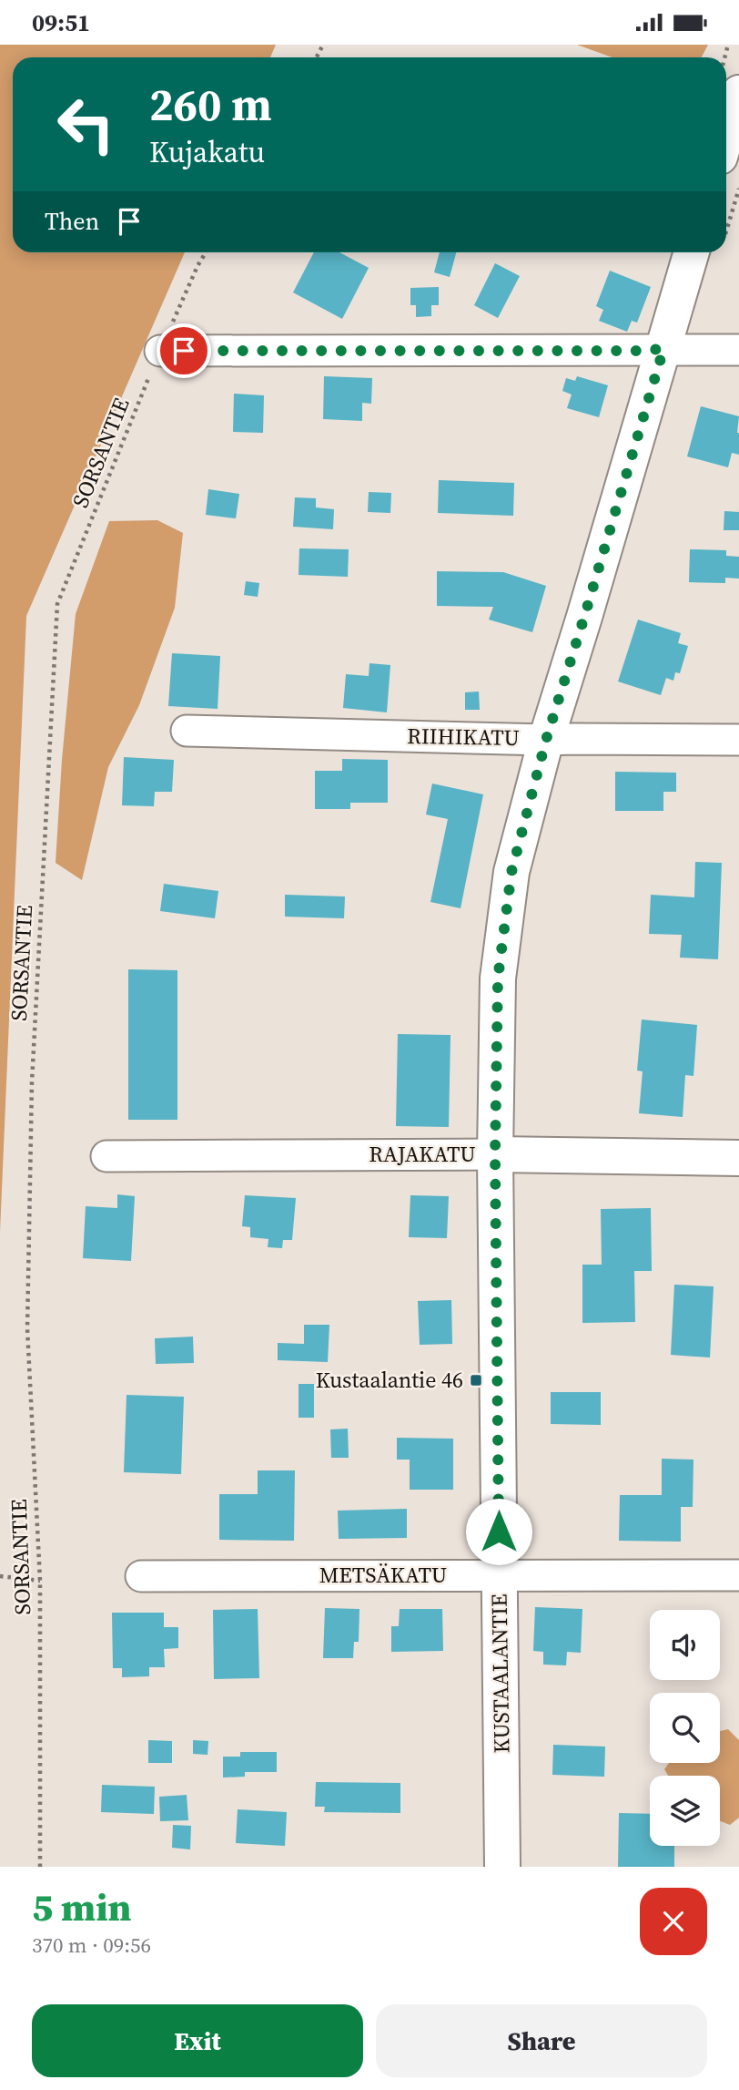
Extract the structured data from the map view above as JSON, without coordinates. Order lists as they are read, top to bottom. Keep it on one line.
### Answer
{"streets":{"main road":["RAJAKATU","KUSTAALANTIE"],"street":["RIIHIKATU","METSÄKATU"],"path":["SORSANTIE"]},"crossings":[["RIIHIKATU","KUSTAALANTIE"],["RAJAKATU","KUSTAALANTIE"],["METSÄKATU","KUSTAALANTIE"]],"places":{"transit":["Kustaalantie 46"]},"page":{"status":"09:51","turn":["260 m","Kujakatu"],"then":"Then","heading":["5 min","370 m · 09:56"],"buttons":["Exit","Share"]}}
